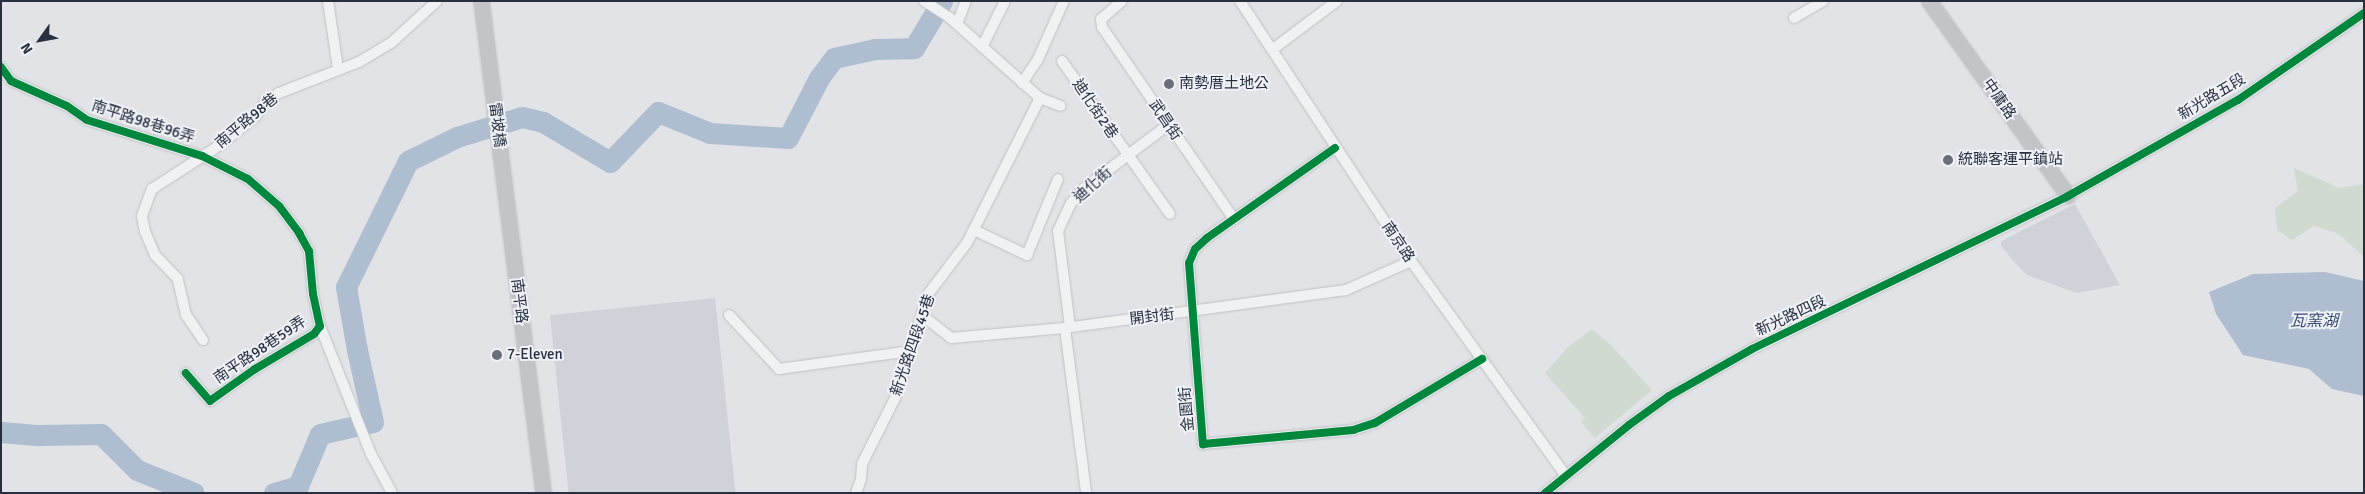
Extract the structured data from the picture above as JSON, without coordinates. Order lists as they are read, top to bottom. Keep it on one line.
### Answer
{"streets":{"street":["新光路五段","中庸路","迪化街2巷","武昌街","南平路98巷","南平路98巷96弄","雷坡橋","迪化街","南京路","南平路","新光路四段","開封街","新光路四段45巷","南平路98巷59弄","金園街"]},"crossings":[["新光路五段","中庸路"],["新光路五段","新光路四段"],["中庸路","新光路四段"],["迪化街2巷","迪化街"],["武昌街","迪化街"],["武昌街","金園街"],["南平路98巷","南平路98巷96弄"],["南平路98巷","南平路98巷59弄"],["南平路98巷96弄","南平路98巷59弄"],["雷坡橋","南平路"],["迪化街","開封街"],["南京路","新光路四段"],["南京路","開封街"],["南京路","金園街"],["開封街","新光路四段45巷"],["開封街","金園街"]],"water":["瓦窯湖"],"places":["南勢厝土地公","統聯客運平鎮站","7-Eleven"],"north":"bottom left"}
